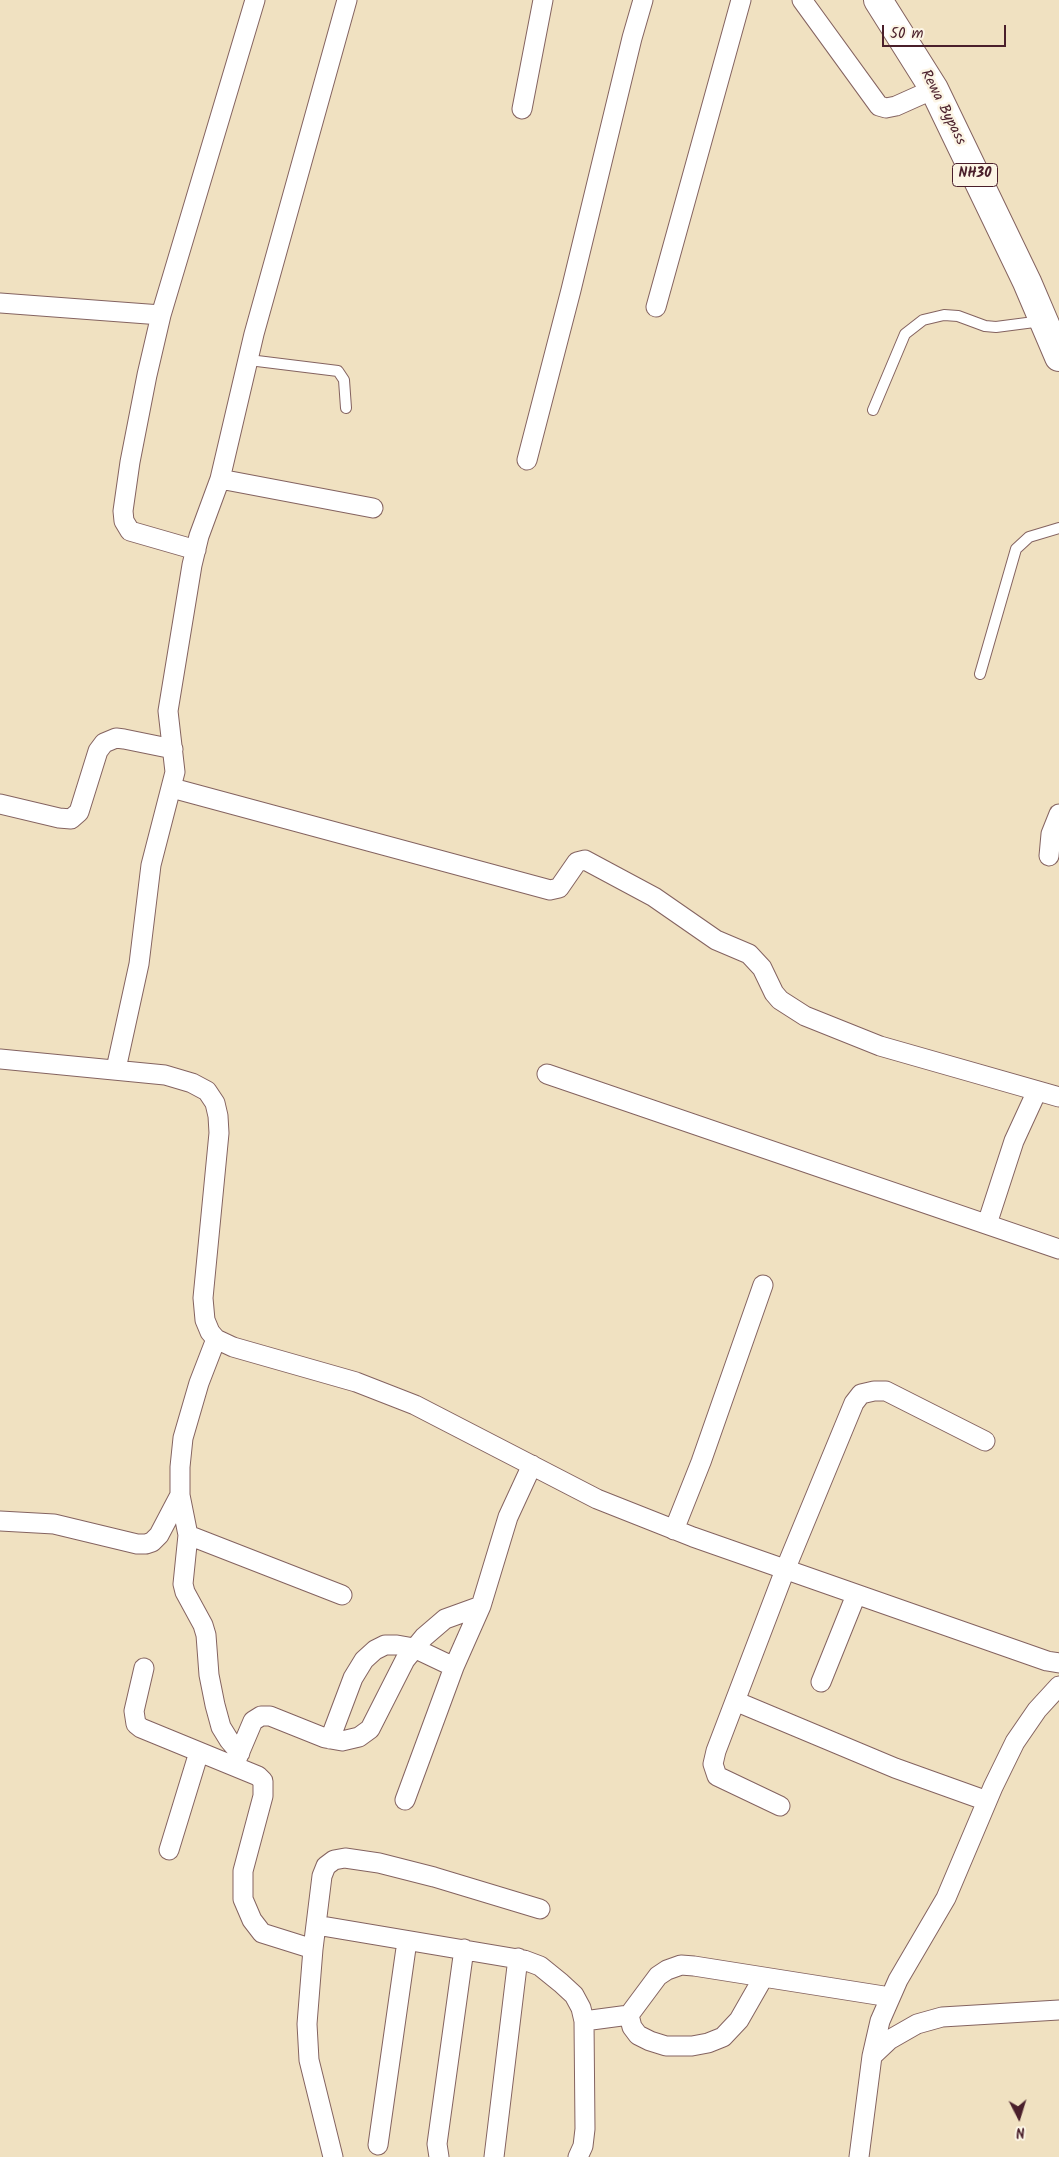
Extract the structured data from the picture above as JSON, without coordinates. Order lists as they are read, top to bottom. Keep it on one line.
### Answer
{"streets":{"highway":["Rewa Bypass","NH30"]},"scale_bar":"50 m","north":"bottom"}
